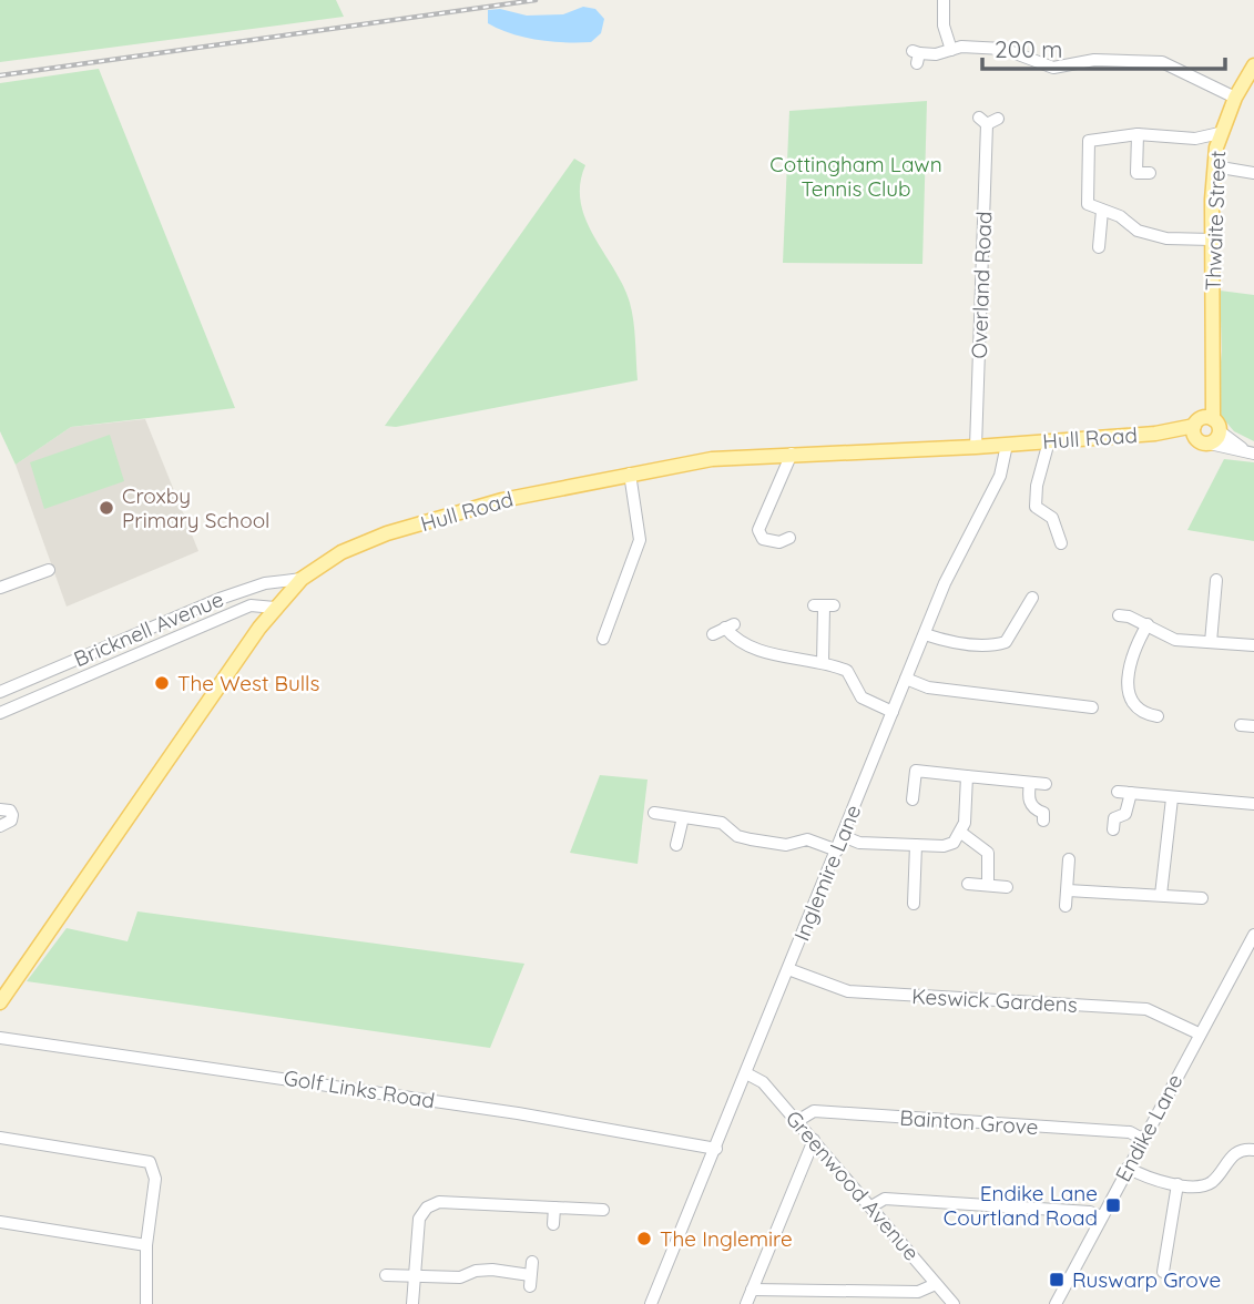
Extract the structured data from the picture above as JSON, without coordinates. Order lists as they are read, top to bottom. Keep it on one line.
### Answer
{"streets":{"main road":["Thwaite Street","Hull Road"],"street":["Overland Road","Bricknell Avenue","Inglemire Lane","Keswick Gardens","Golf Links Road","Bainton Grove","Endike Lane","Greenwood Avenue"]},"crossings":[["Thwaite Street","Hull Road"],["Overland Road","Hull Road"],["Hull Road","Bricknell Avenue"],["Hull Road","Inglemire Lane"],["Inglemire Lane","Keswick Gardens"],["Inglemire Lane","Golf Links Road"],["Inglemire Lane","Greenwood Avenue"],["Keswick Gardens","Endike Lane"],["Bainton Grove","Endike Lane"],["Bainton Grove","Greenwood Avenue"]],"parks":["Cottingham Lawn Tennis Club"],"places":{"other":["Croxby Primary School","The West Bulls","The Inglemire"],"transit":["Endike Lane Courtland Road","Ruswarp Grove"]},"scale_bar":"200 m"}
